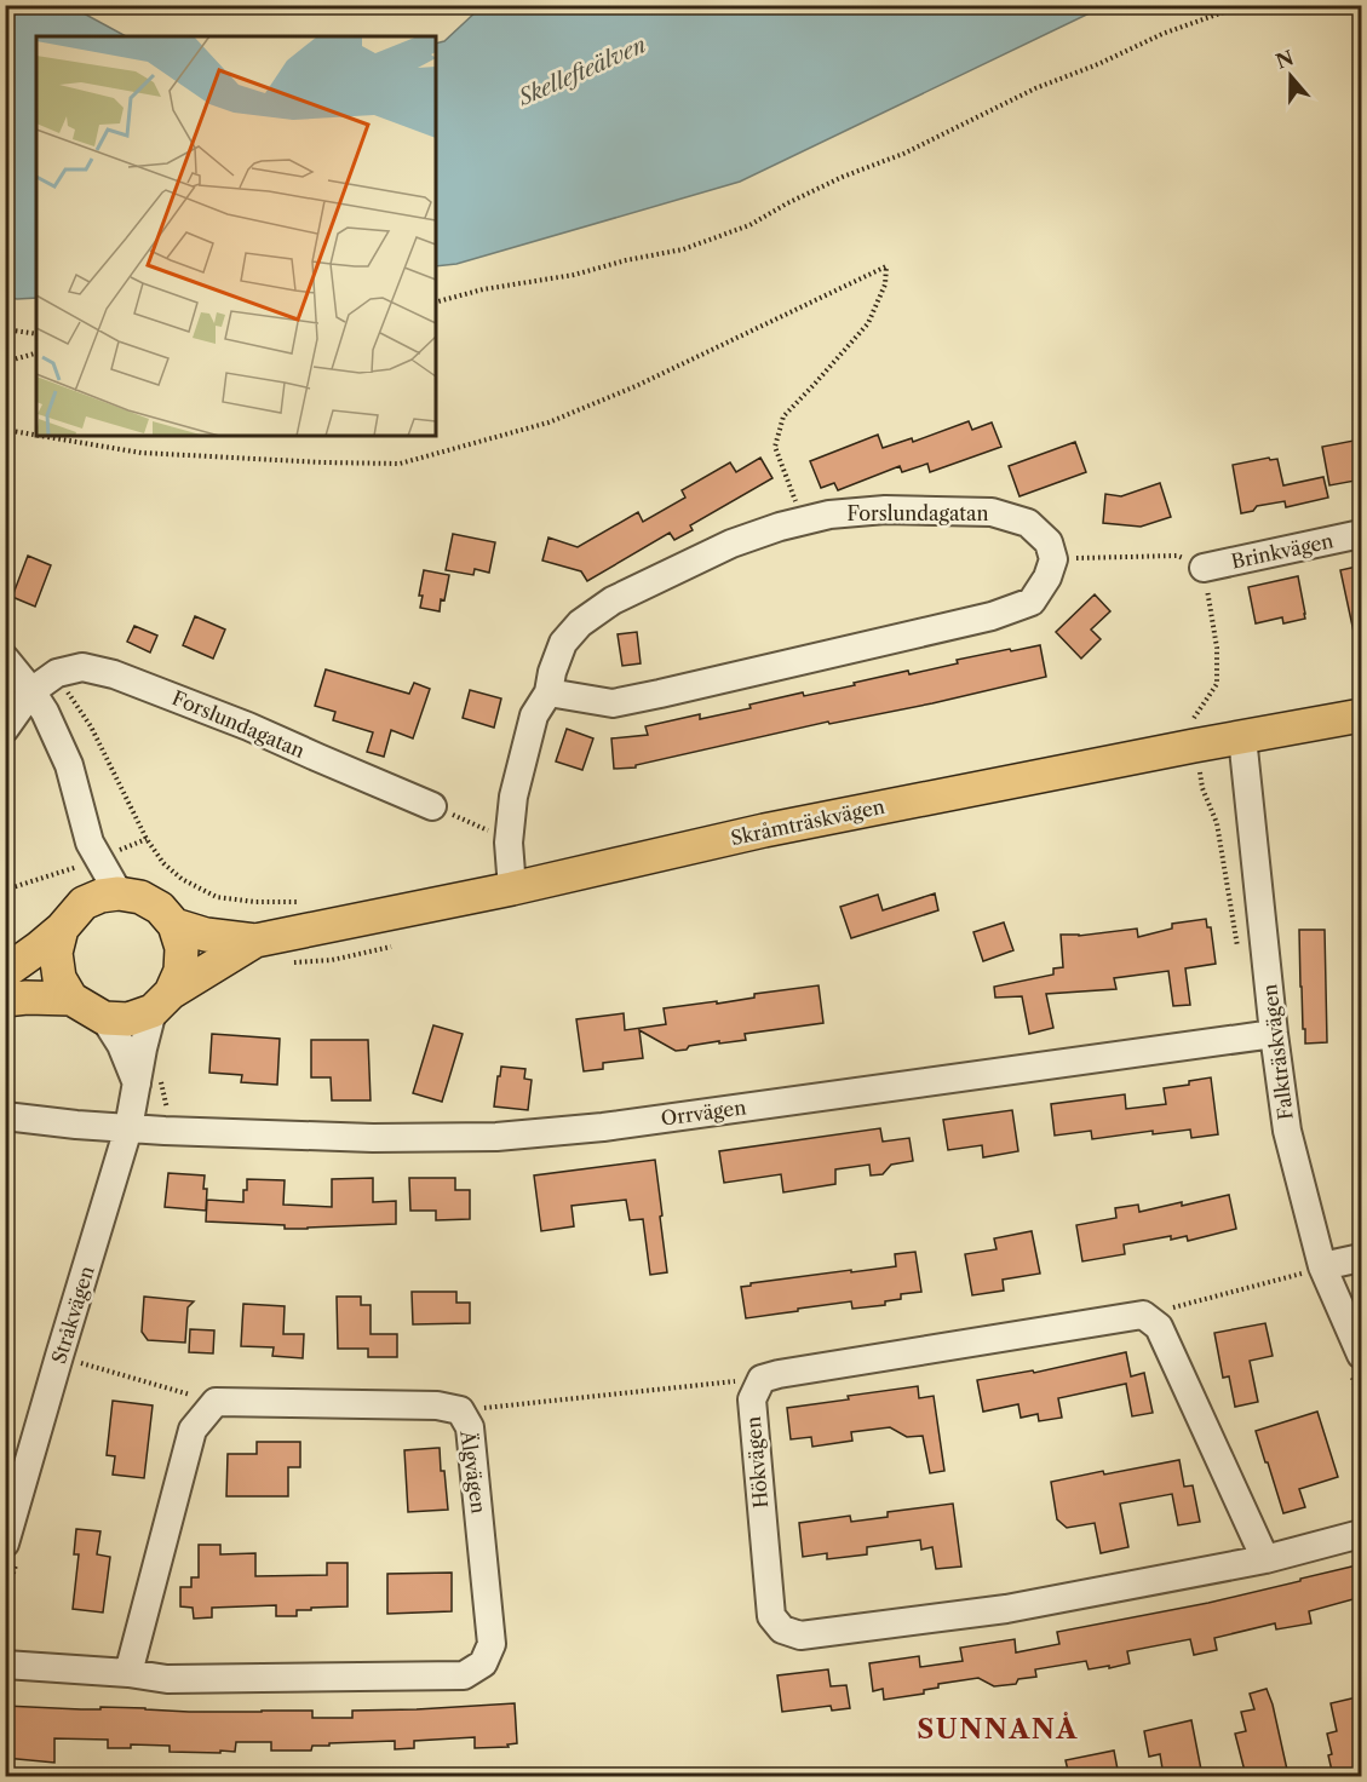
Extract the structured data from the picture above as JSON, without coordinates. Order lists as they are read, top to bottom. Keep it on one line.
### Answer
{"streets":{"main road":["Skråmträskvägen"],"street":["Forslundagatan","Brinkvägen","Falkträskvägen","Orrvägen","Stråkvägen","Hökvägen","Älgvägen"]},"crossings":[["Forslundagatan","Skråmträskvägen"],["Skråmträskvägen","Falkträskvägen"],["Skråmträskvägen","Stråkvägen"],["Falkträskvägen","Orrvägen"],["Orrvägen","Stråkvägen"]],"districts":["SUNNANÅ"],"water":["Skellefteälven"],"north":"top"}
